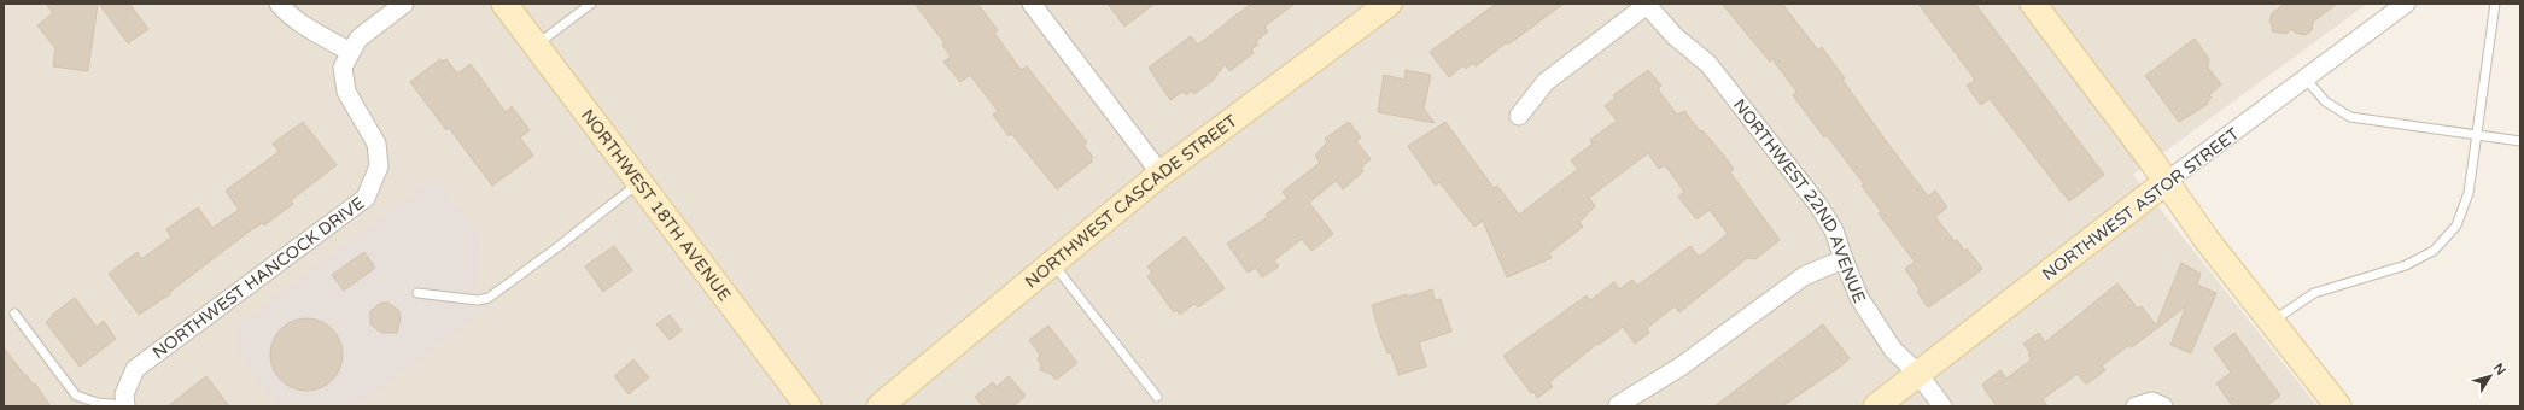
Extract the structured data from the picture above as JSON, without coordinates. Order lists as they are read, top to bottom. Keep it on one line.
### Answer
{"streets":{"street":["NORTHWEST CASCADE STREET","NORTHWEST 22ND AVENUE","NORTHWEST ASTOR STREET","NORTHWEST 18TH AVENUE","NORTHWEST HANCOCK DRIVE"]},"crossings":[["NORTHWEST 22ND AVENUE","NORTHWEST ASTOR STREET"]],"north":"top right"}
